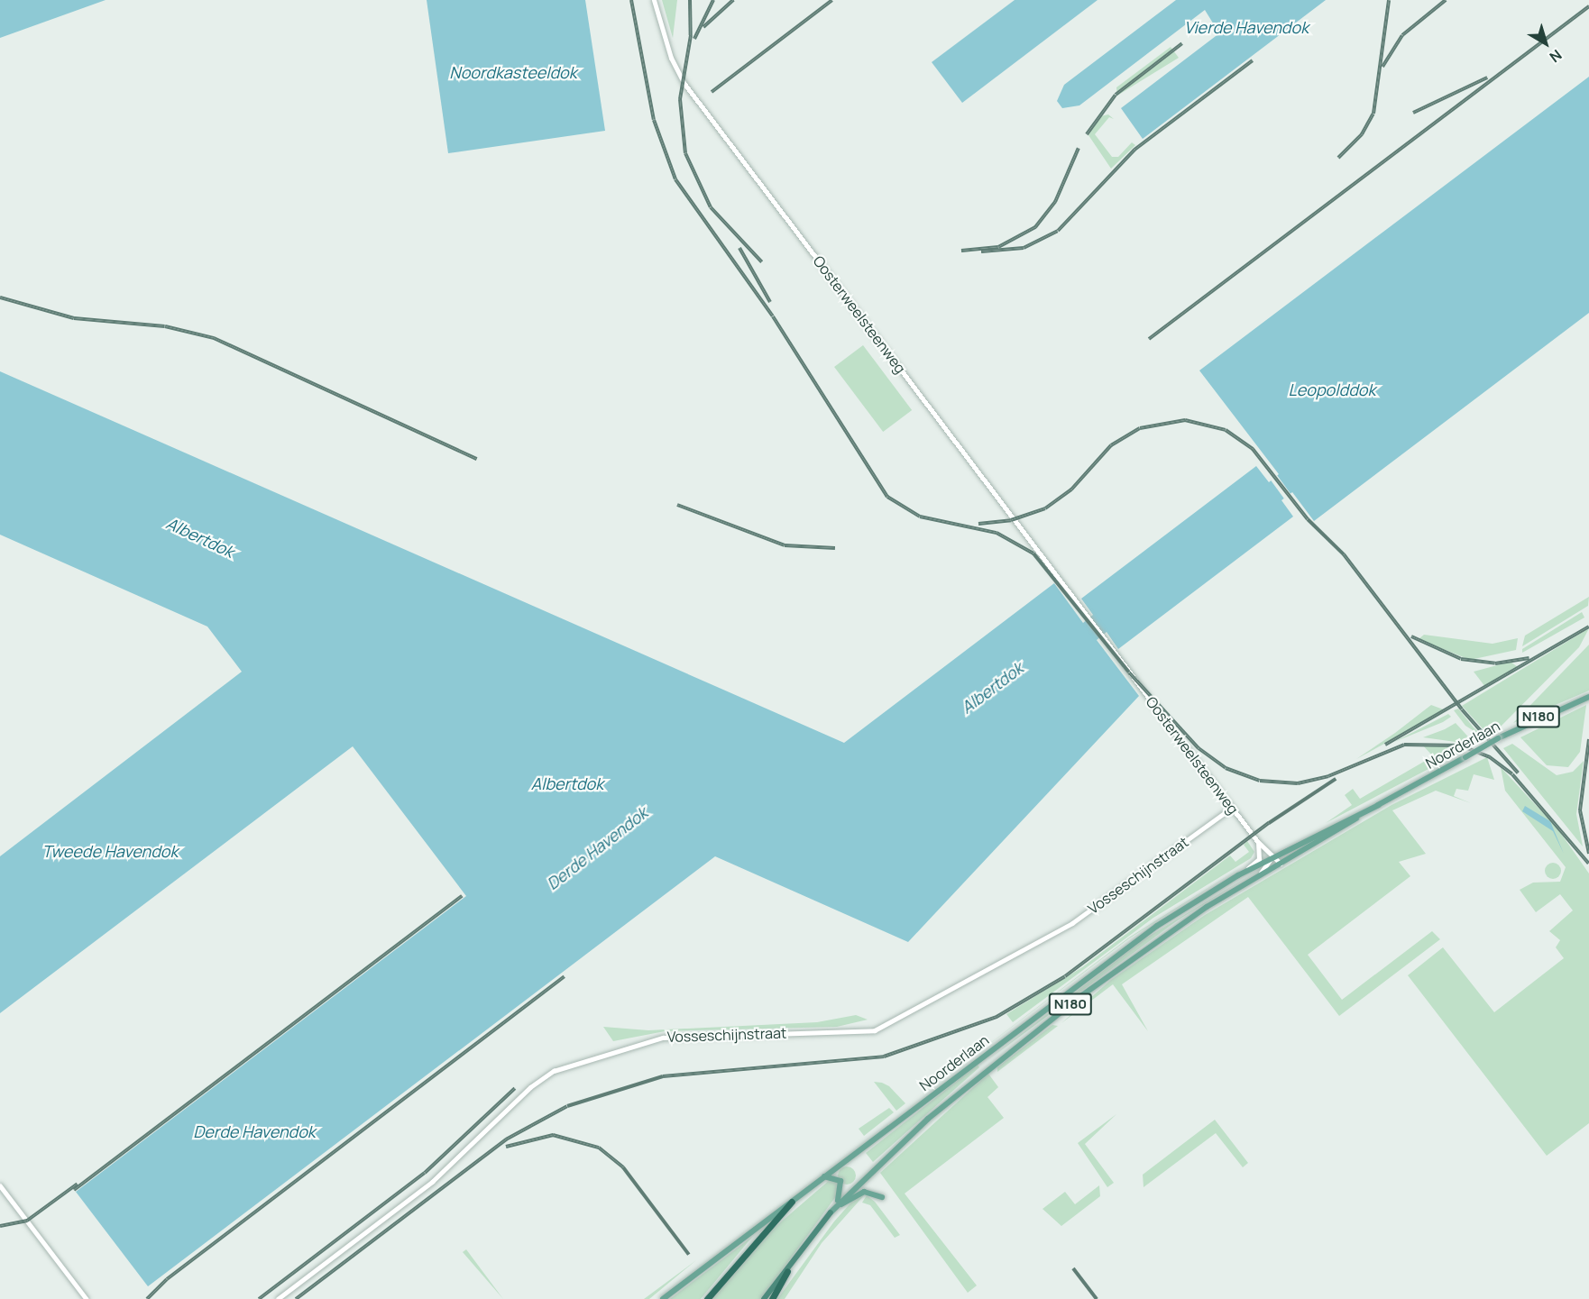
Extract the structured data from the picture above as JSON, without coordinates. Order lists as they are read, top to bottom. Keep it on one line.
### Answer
{"streets":{"highway":["N180","Noorderlaan"],"main road":["Oosterweelsteenweg"],"street":["Vosseschijnstraat"]},"crossings":[["Oosterweelsteenweg","Noorderlaan"],["Oosterweelsteenweg","Vosseschijnstraat"]],"water":["Vierde Havendok","Noordkasteeldok","Leopolddok","Albertdok","Derde Havendok","Tweede Havendok"],"north":"bottom right"}
